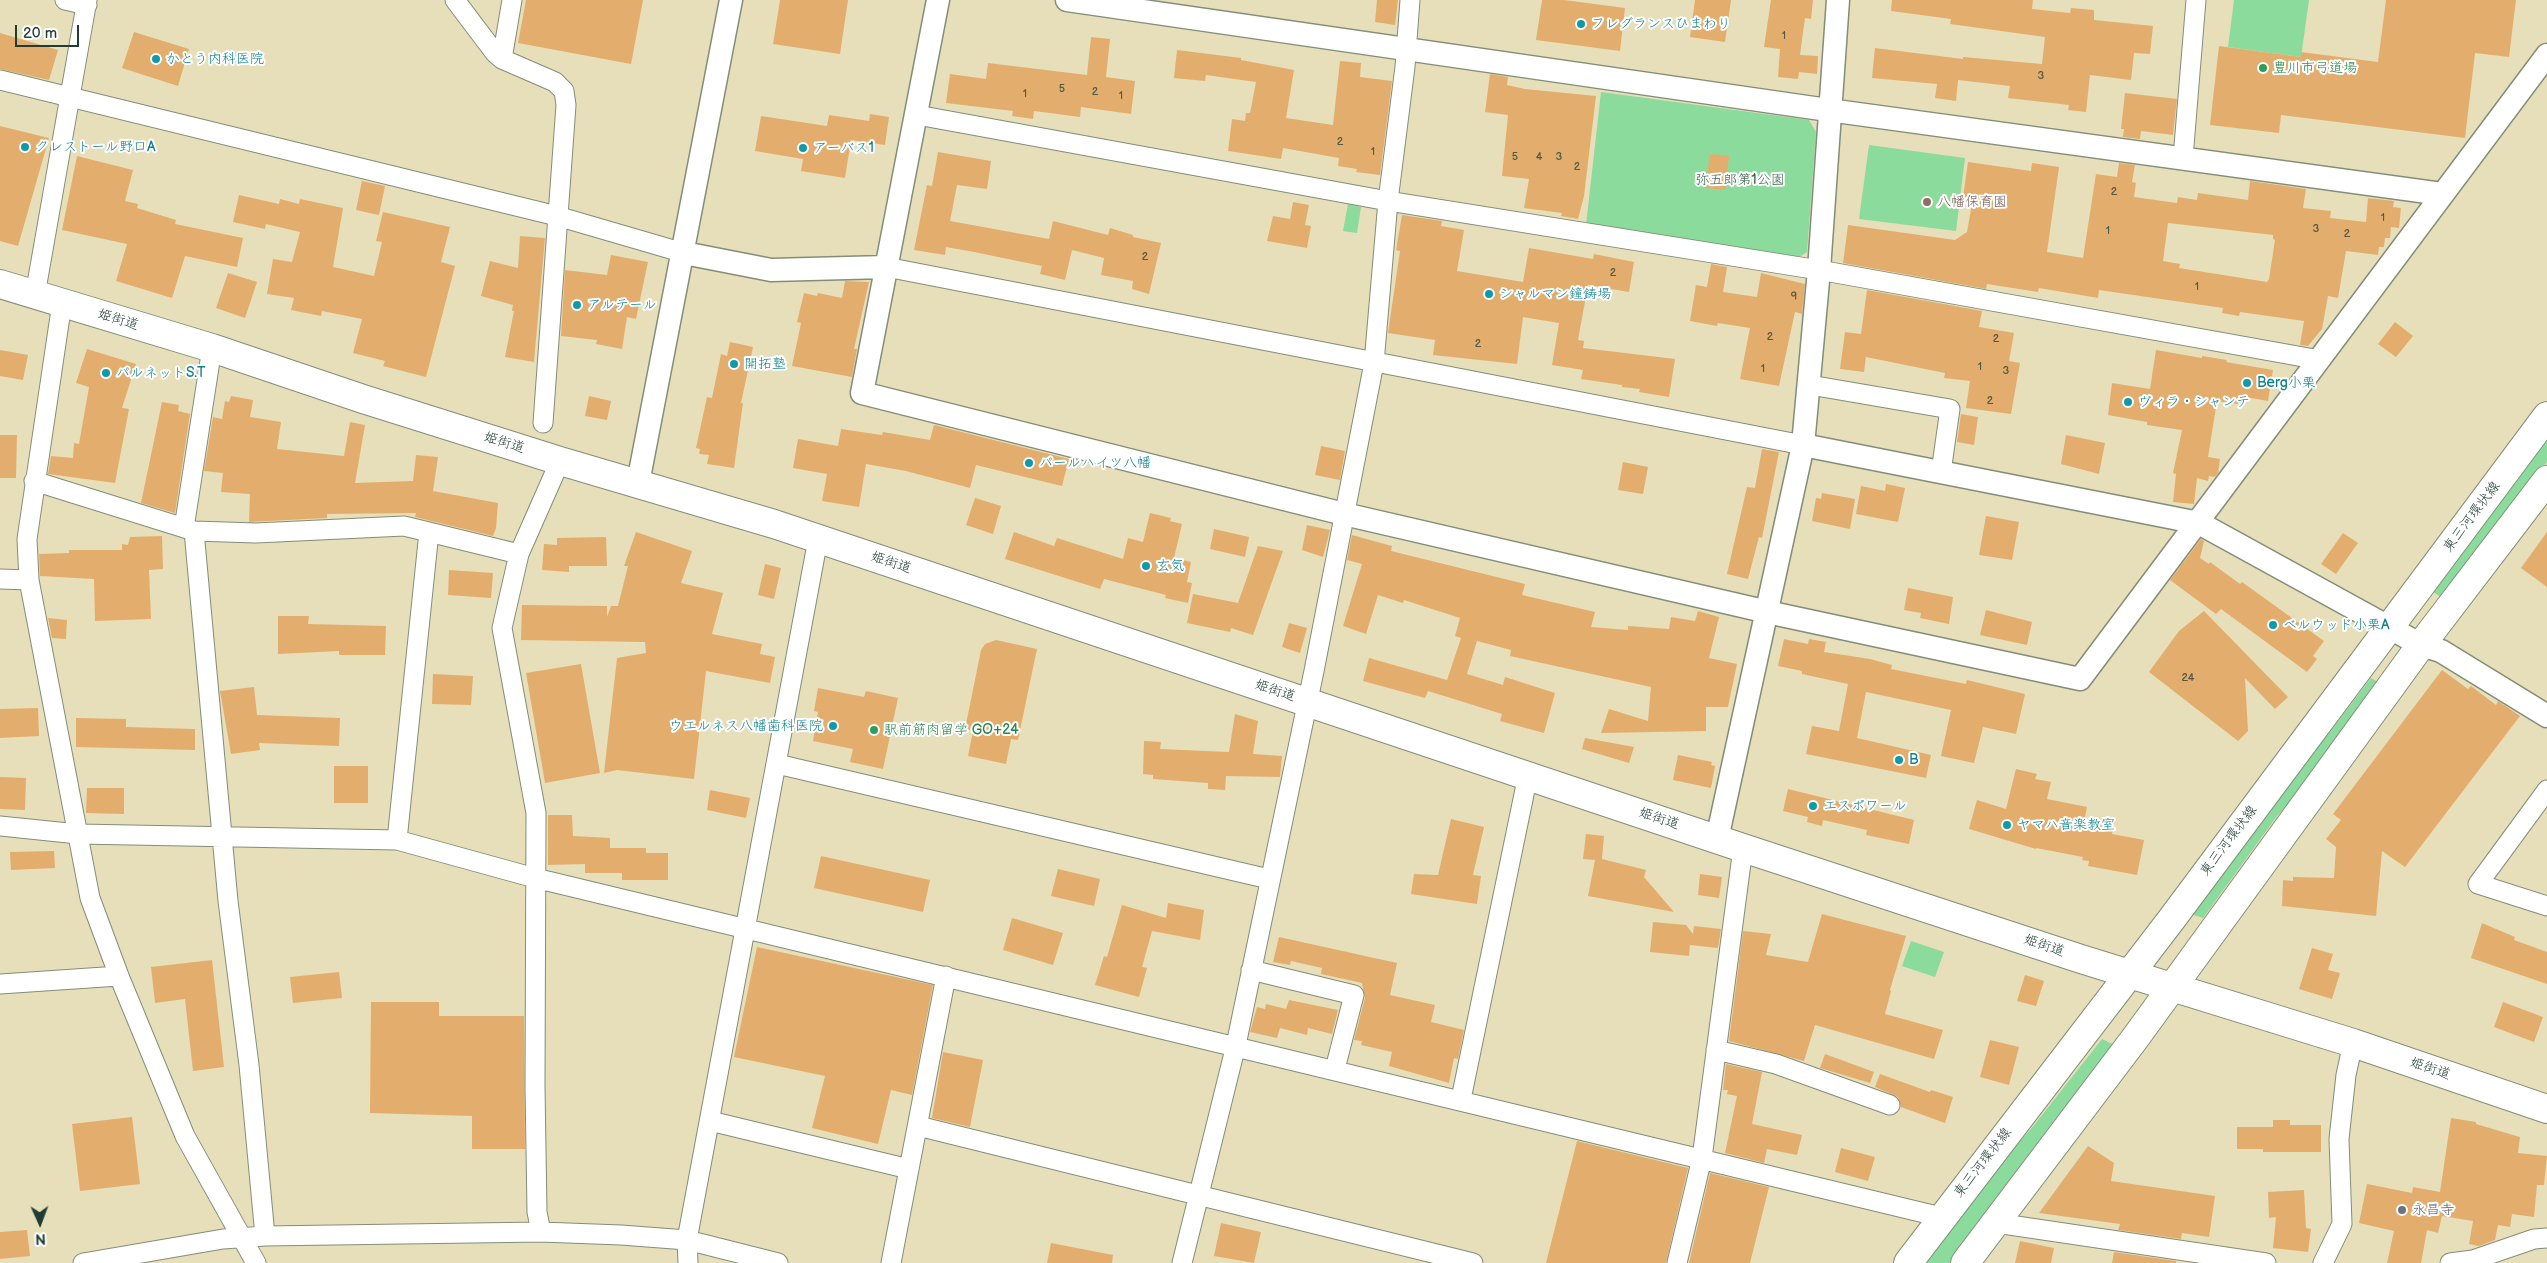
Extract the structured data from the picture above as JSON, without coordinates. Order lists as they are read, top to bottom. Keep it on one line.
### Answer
{"streets":{"main road":["姫街道","東三河環状線"]},"crossings":[["姫街道","東三河環状線"]],"parks":["弥五郎第1公園"],"places":["フレグランスひまわり","かとう内科医院","豊川市弓道場","クレストール野口A","アーバス1","八幡保育園","シャルマン鐘鋳場","アルテール","開拓塾","パルネットS.T","Berg小栗","ヴィラ・シャンテ","パールハイツ八幡","玄気","ベルウッド小栗A","ウエルネス八幡歯科医院","駅前筋肉留学 GO+24","B","エスポワール","ヤマハ音楽教室","永昌寺"],"house_numbers":["1","3","5","2","1","1","2","1","5","4","3","2","2","1","3","1","2","2","2","1","9","2","2","2","1","1","3","2","24"],"scale_bar":"20 m","north":"bottom"}
